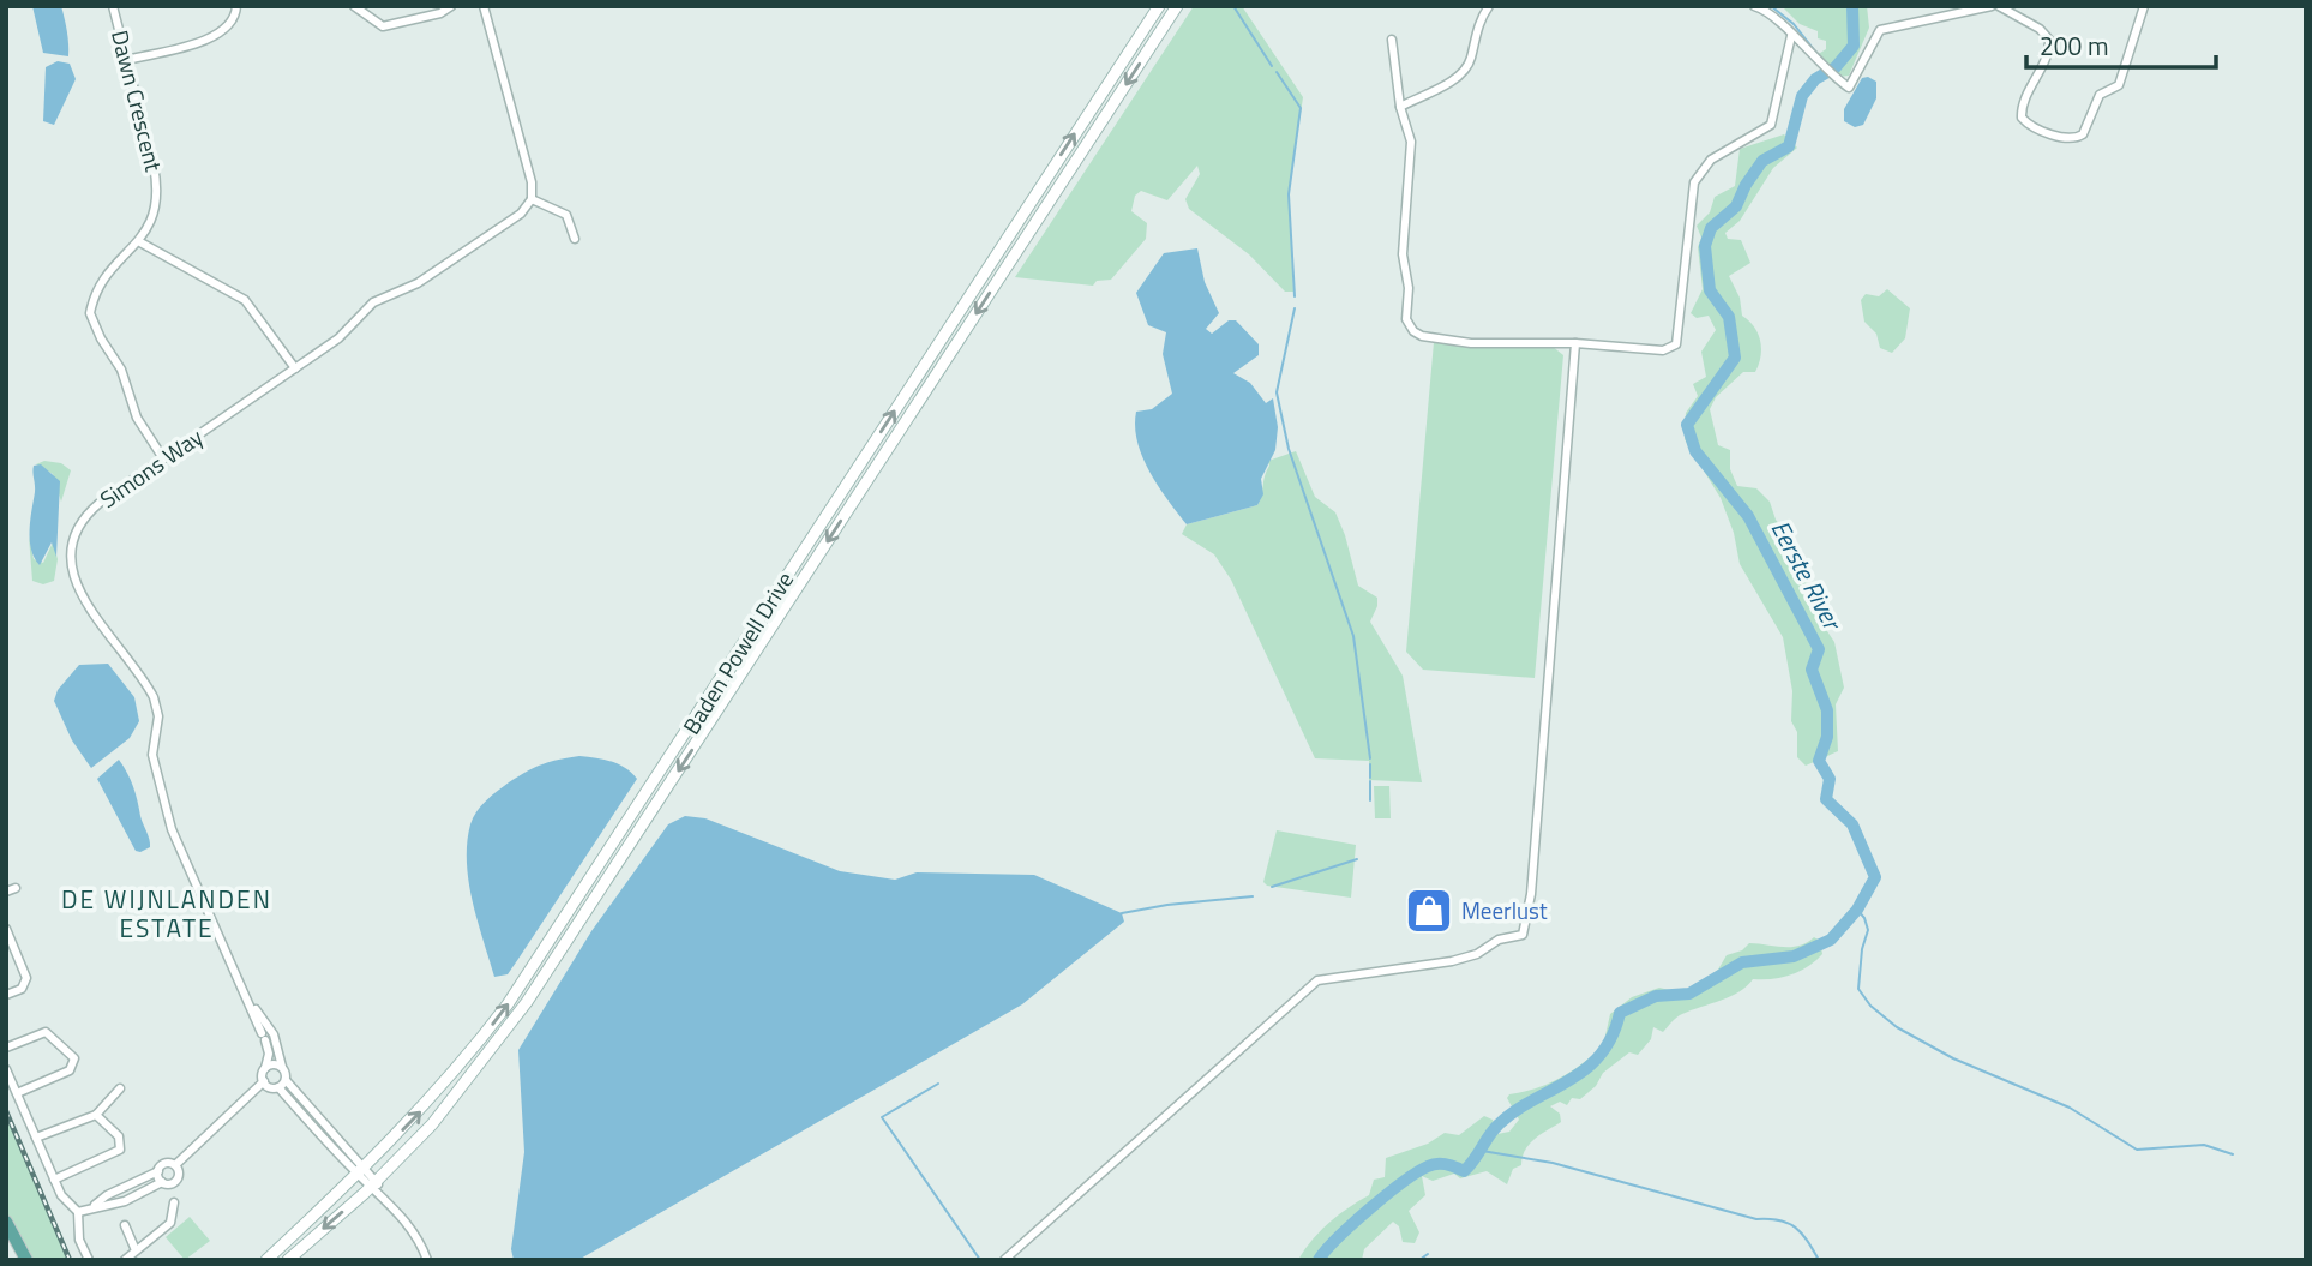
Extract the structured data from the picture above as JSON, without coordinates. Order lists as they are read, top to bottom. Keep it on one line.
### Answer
{"streets":{"main road":["Baden Powell Drive"],"street":["Dawn Crescent","Simons Way"]},"crossings":[["Dawn Crescent","Simons Way"]],"districts":["DE WIJNLANDEN ESTATE"],"water":["Eerste River"],"places":{"shop":["Meerlust"]},"scale_bar":"200 m"}
